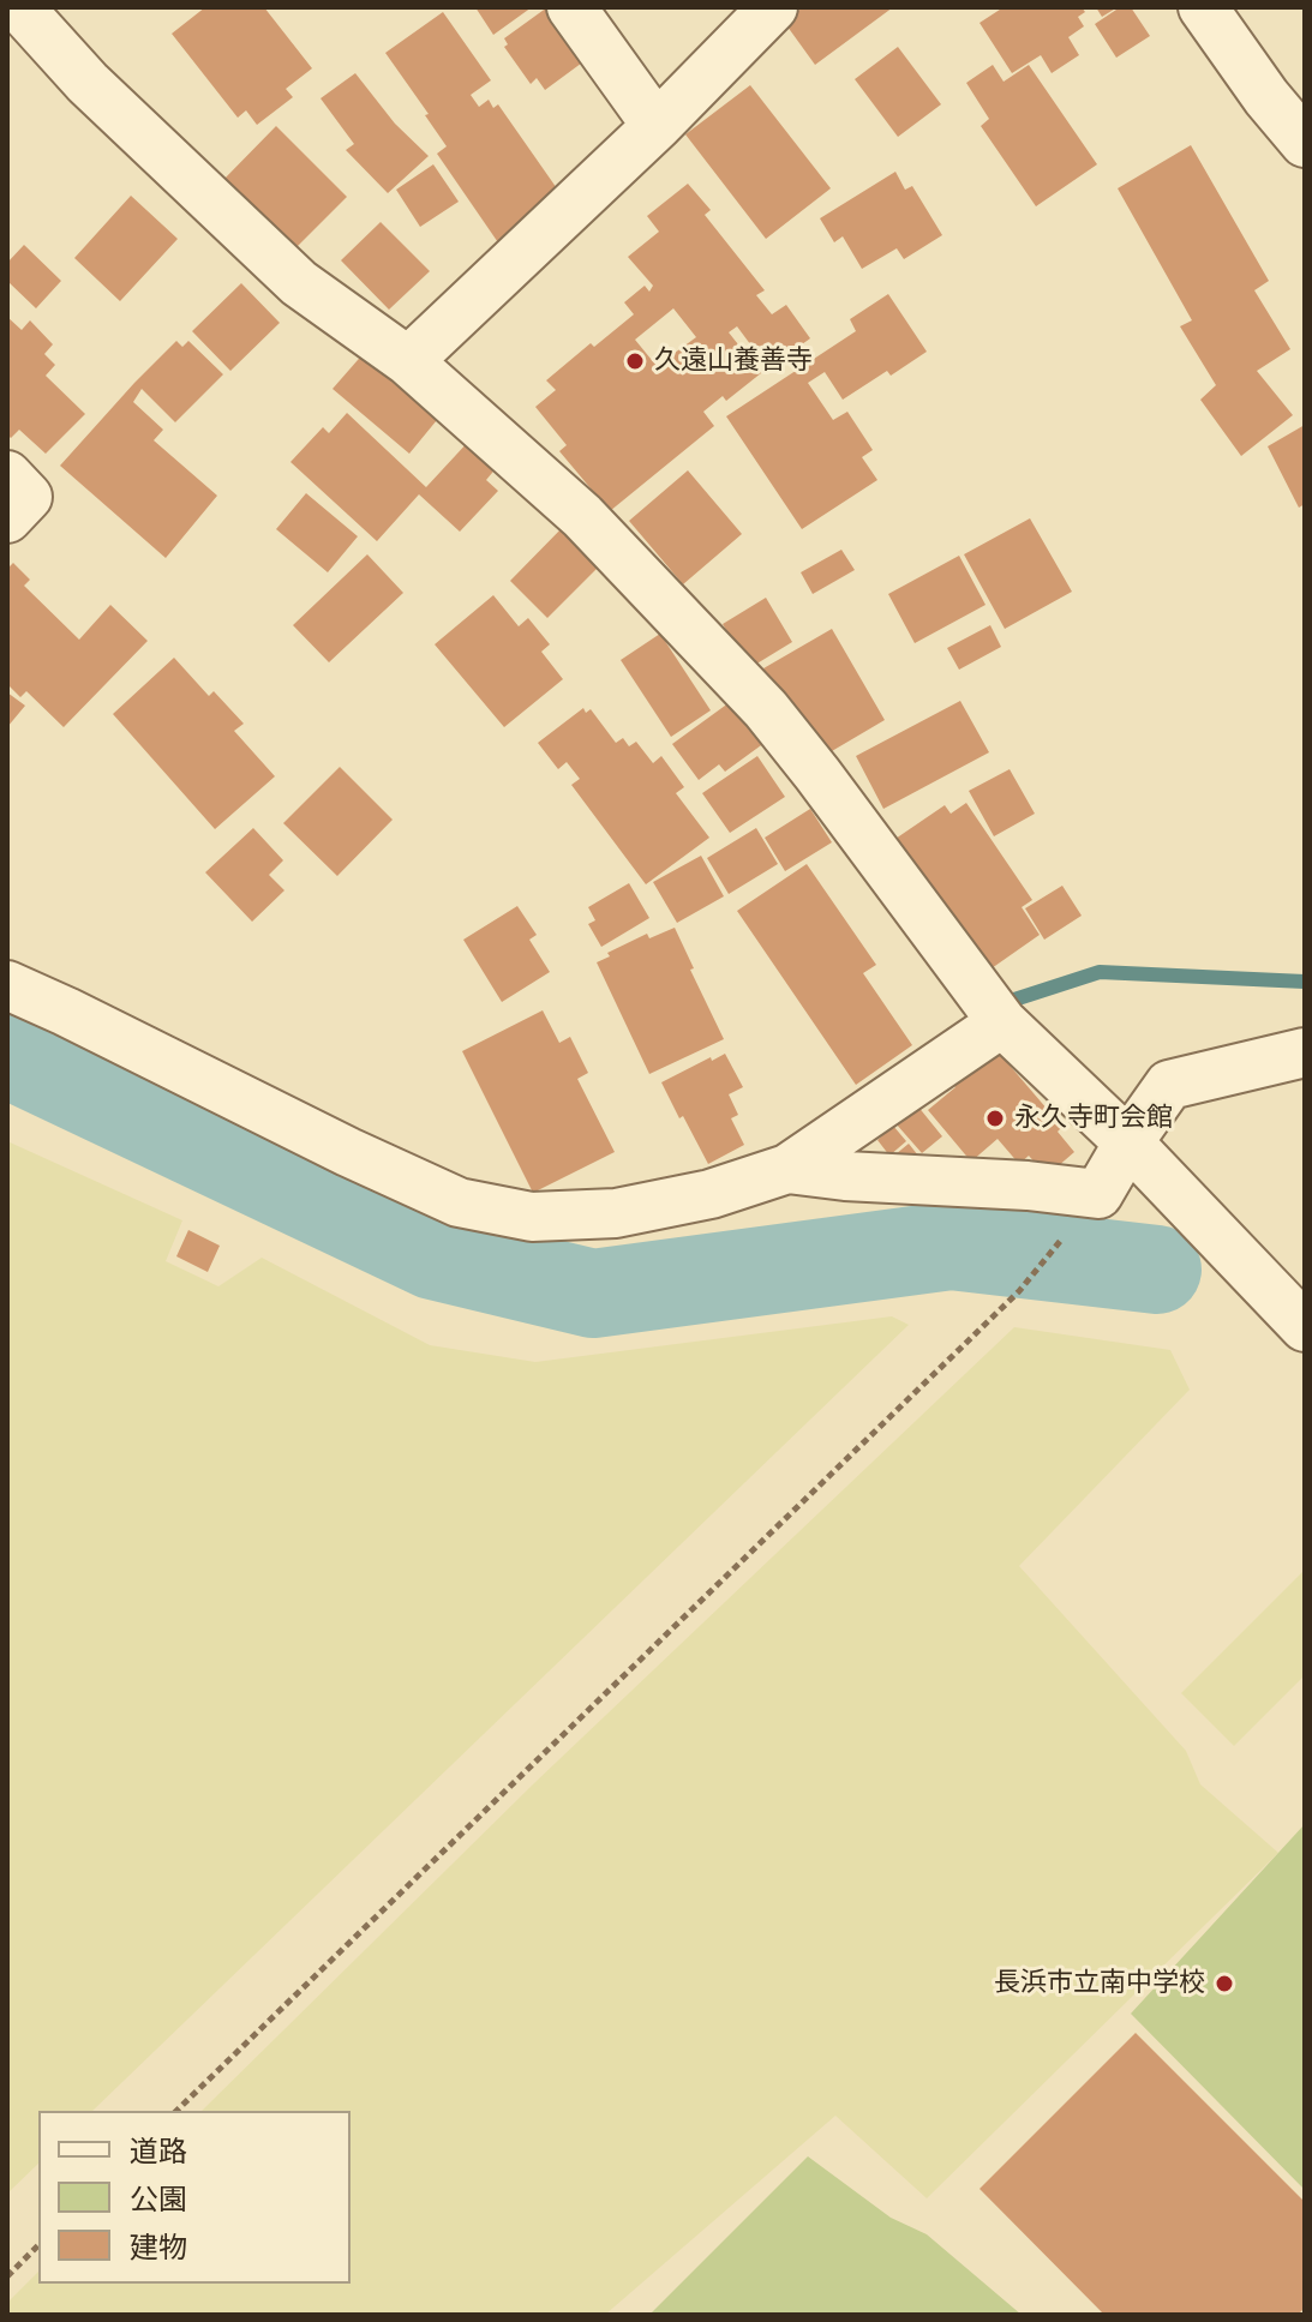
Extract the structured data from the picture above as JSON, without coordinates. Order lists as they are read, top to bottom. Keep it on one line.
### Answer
{"places":["久遠山養善寺","永久寺町会館","長浜市立南中学校"],"legend":["道路","公園","建物"]}
